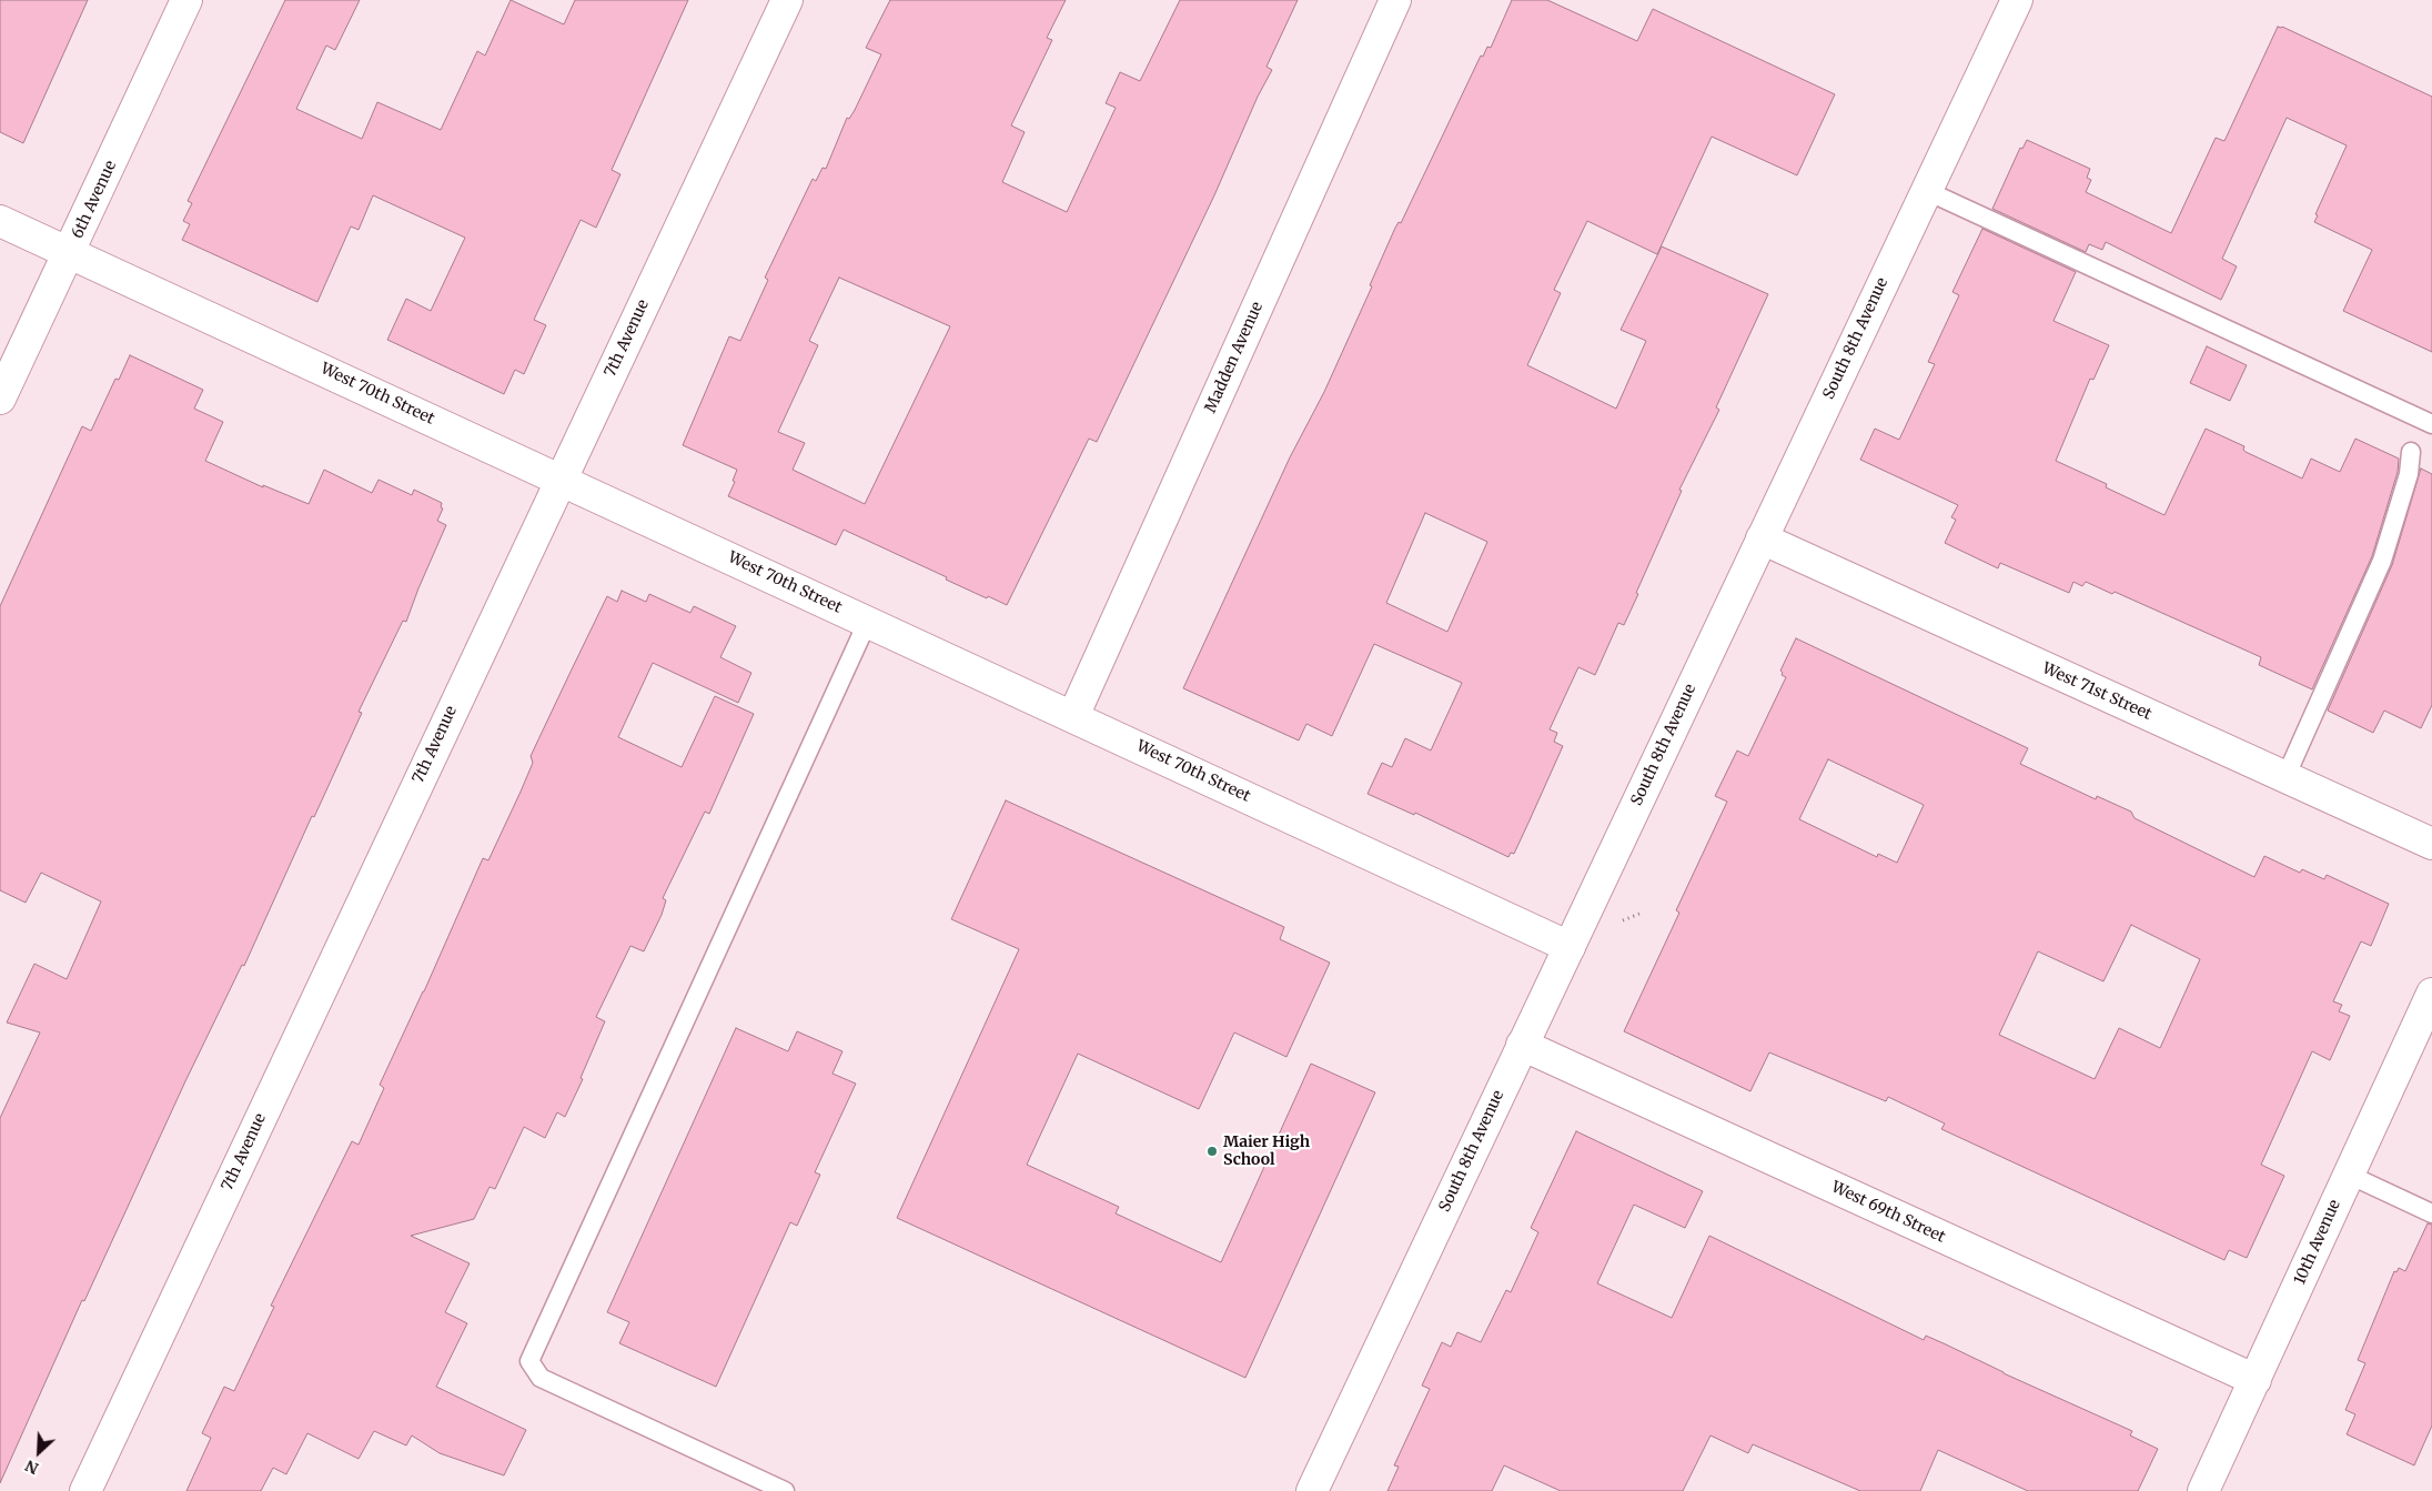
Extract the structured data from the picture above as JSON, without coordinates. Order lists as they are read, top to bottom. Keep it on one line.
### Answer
{"streets":{"street":["6th Avenue","7th Avenue","South 8th Avenue","Madden Avenue","West 70th Street","West 71st Street","West 69th Street","10th Avenue"]},"crossings":[["6th Avenue","West 70th Street"],["7th Avenue","West 70th Street"],["South 8th Avenue","West 70th Street"],["South 8th Avenue","West 71st Street"],["South 8th Avenue","West 69th Street"],["Madden Avenue","West 70th Street"],["West 69th Street","10th Avenue"]],"places":["Maier High School"],"north":"bottom left"}
